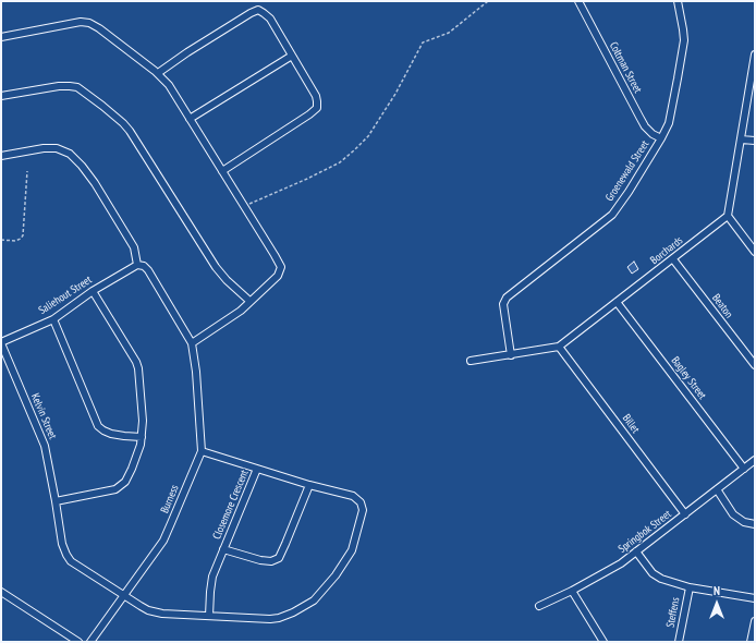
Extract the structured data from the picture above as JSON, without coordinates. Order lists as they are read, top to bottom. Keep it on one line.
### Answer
{"streets":{"street":["Coltman Street","Groenewald Street","Borchards","Saliehout Street","Beaton","Bagley Street","Kelvin Street","Billet","Burness","Closemore Crescent","Springbok Street","Steffens"]},"crossings":[["Coltman Street","Groenewald Street"],["Groenewald Street","Borchards"],["Borchards","Beaton"],["Borchards","Bagley Street"],["Borchards","Billet"],["Saliehout Street","Kelvin Street"],["Saliehout Street","Burness"],["Bagley Street","Springbok Street"],["Kelvin Street","Burness"],["Kelvin Street","Closemore Crescent"],["Billet","Springbok Street"],["Burness","Closemore Crescent"]],"north":"top"}
